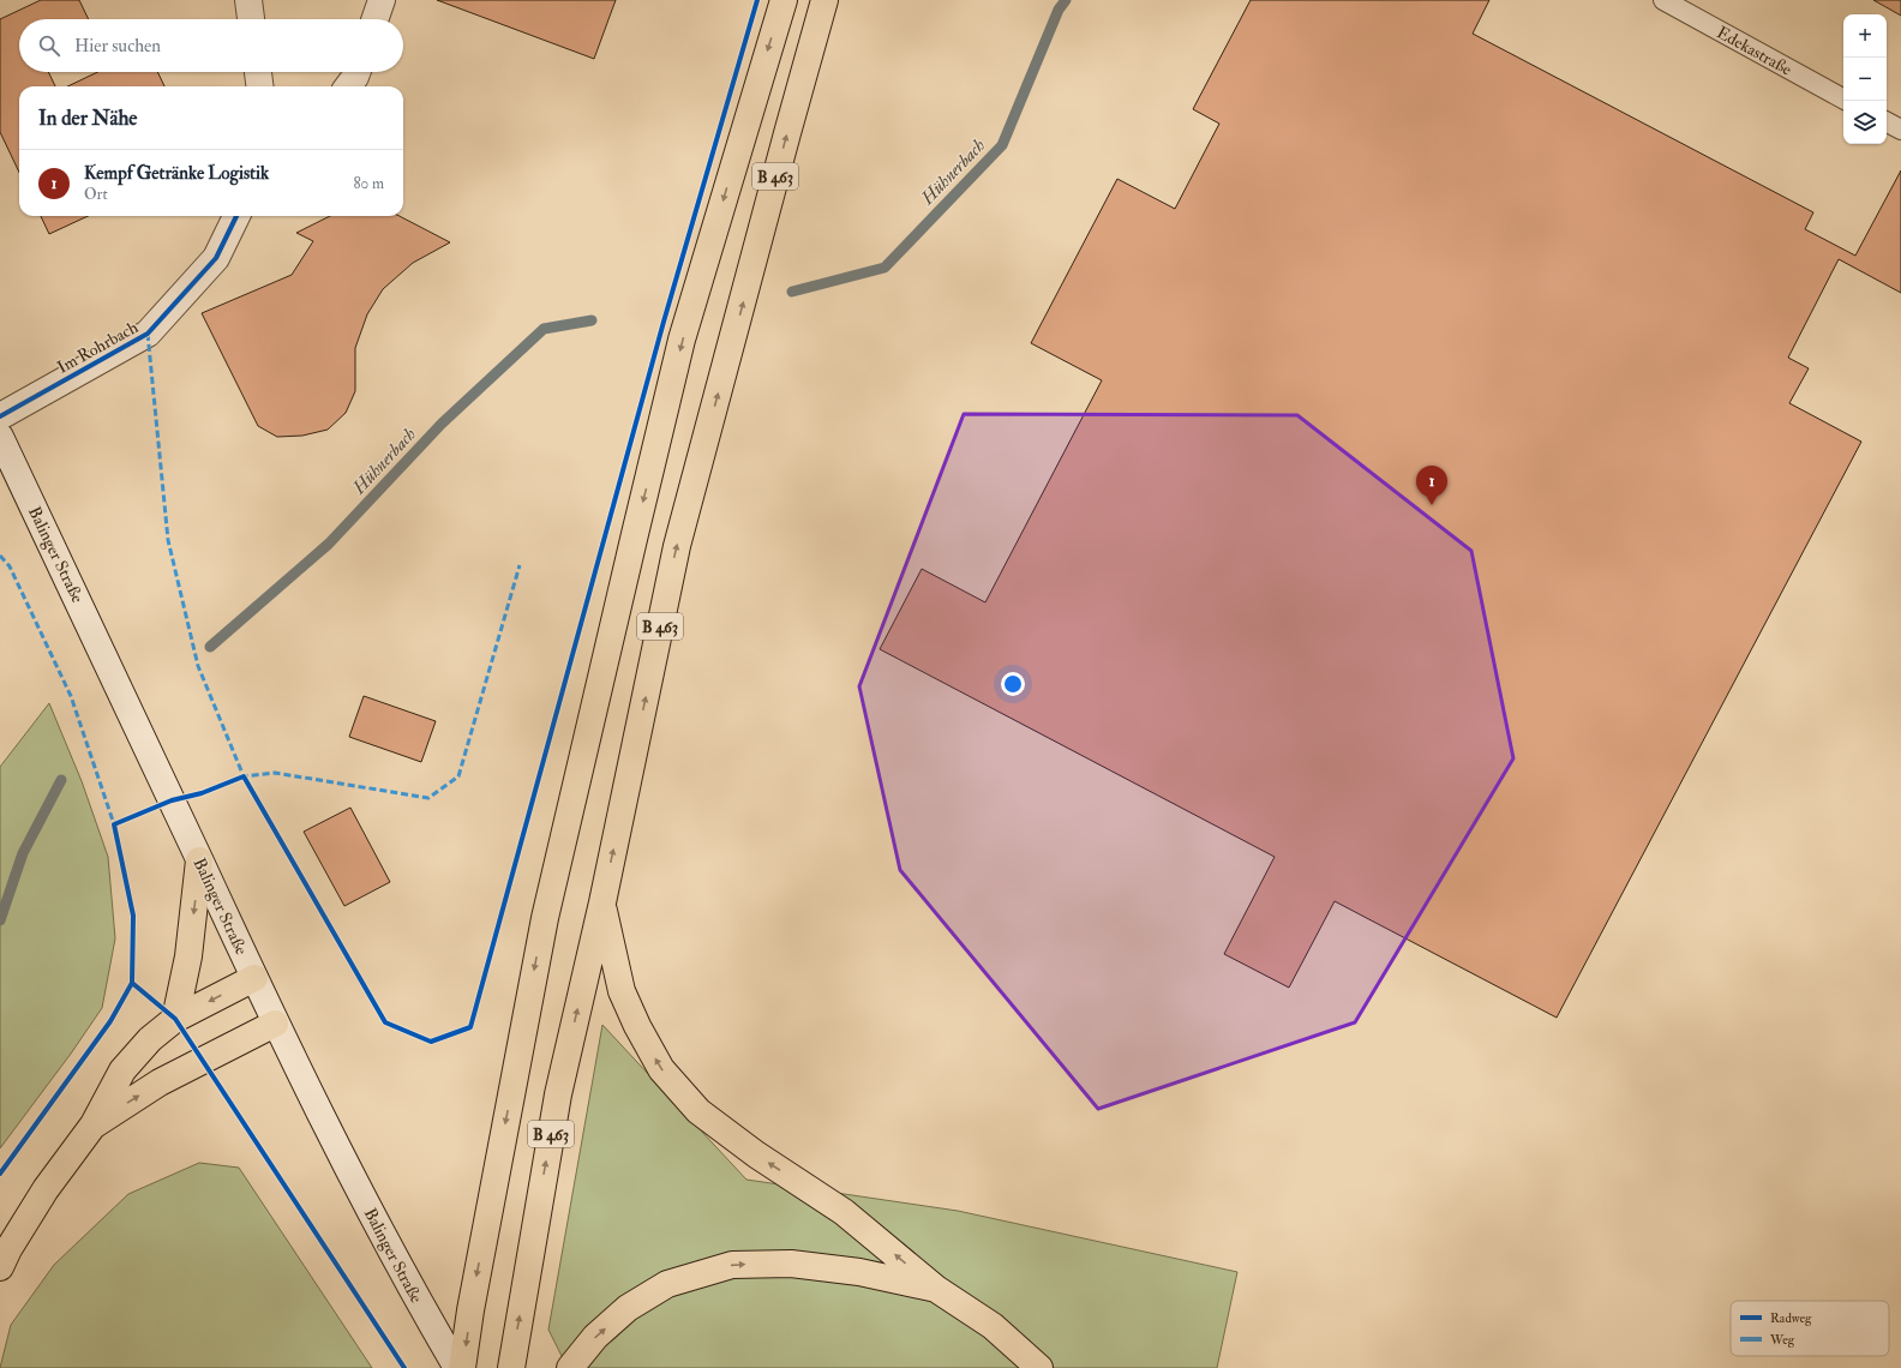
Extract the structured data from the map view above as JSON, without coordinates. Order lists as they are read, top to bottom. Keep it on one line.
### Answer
{"streets":{"highway":["B 463"],"main road":["Im Rohrbach","Balinger Straße"],"lane":["Edekastraße"]},"water":["Hühnerbach"],"legend":["Radweg","Weg"],"page":{"map_buttons":["+","−"],"search":"Hier suchen","heading":"In der Nähe","list":[{"mark":"1","name":"Kempf Getränke Logistik","note":"Ort","value":"80 m"}],"pins":"1"}}
